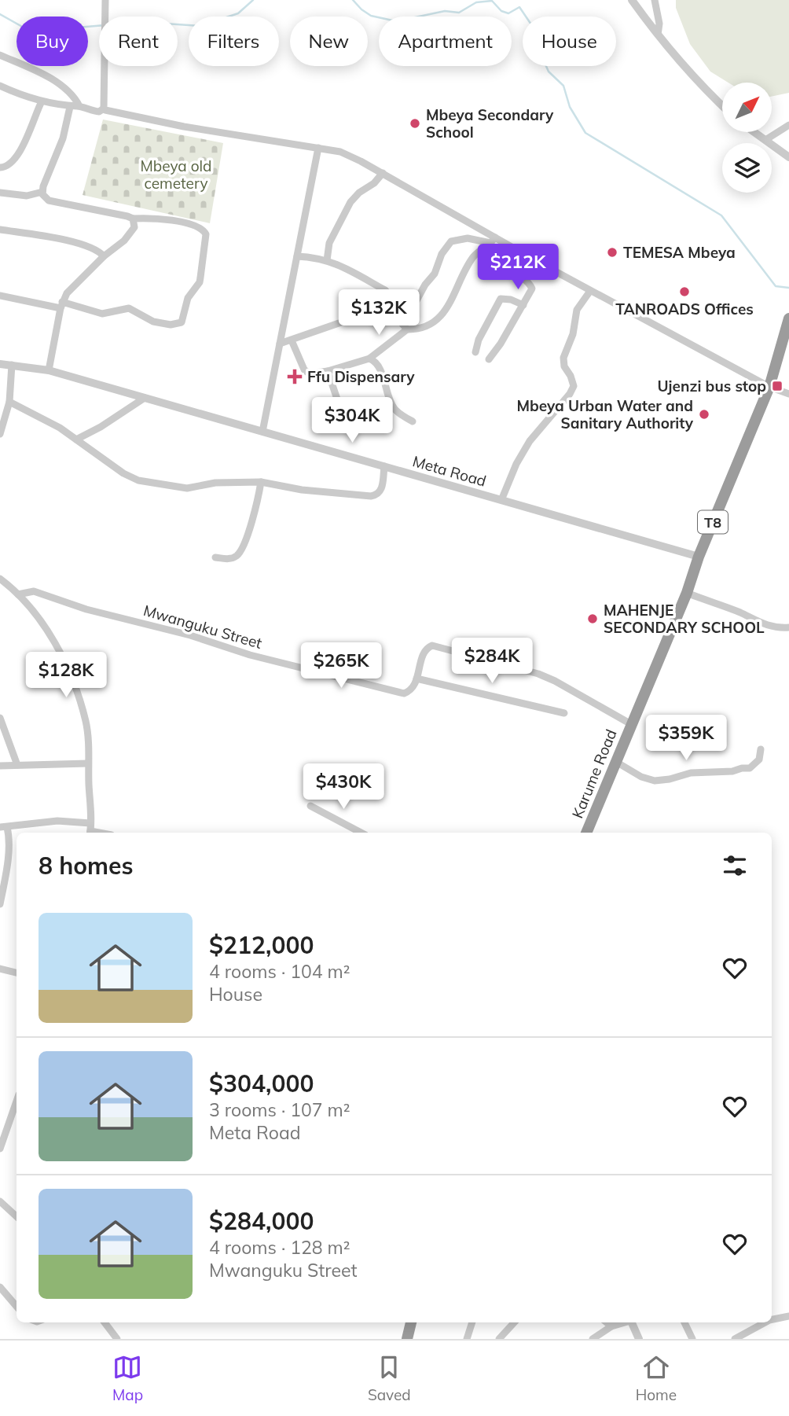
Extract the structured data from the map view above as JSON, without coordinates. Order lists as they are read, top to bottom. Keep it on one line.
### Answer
{"streets":{"highway":["T8","Karume Road"],"street":["Meta Road","Mwanguku Street"]},"crossings":[["Meta Road","T8"],["T8","Karume Road"]],"parks":["Mbeya old cemetery"],"places":{"other":["Mbeya Secondary School","TEMESA Mbeya","TANROADS Offices","Mbeya Urban Water and Sanitary Authority","MAHENJE SECONDARY SCHOOL"],"health":["Ffu Dispensary"],"transit":["Ujenzi bus stop"]},"north":"top right","page":{"chip":["Buy","Rent","Filters","New","Apartment","House"],"price":["$212K","$132K","$304K","$284K","$265K","$128K","$359K","$430K"],"heading":"8 homes","list":[{"name":"$212,000","note":"4 rooms · 104 m² · House"},{"name":"$304,000","note":"3 rooms · 107 m² · Meta Road"},{"name":"$284,000","note":"4 rooms · 128 m² · Mwanguku Street"}],"tabs":["Map","Saved","Home"]}}
